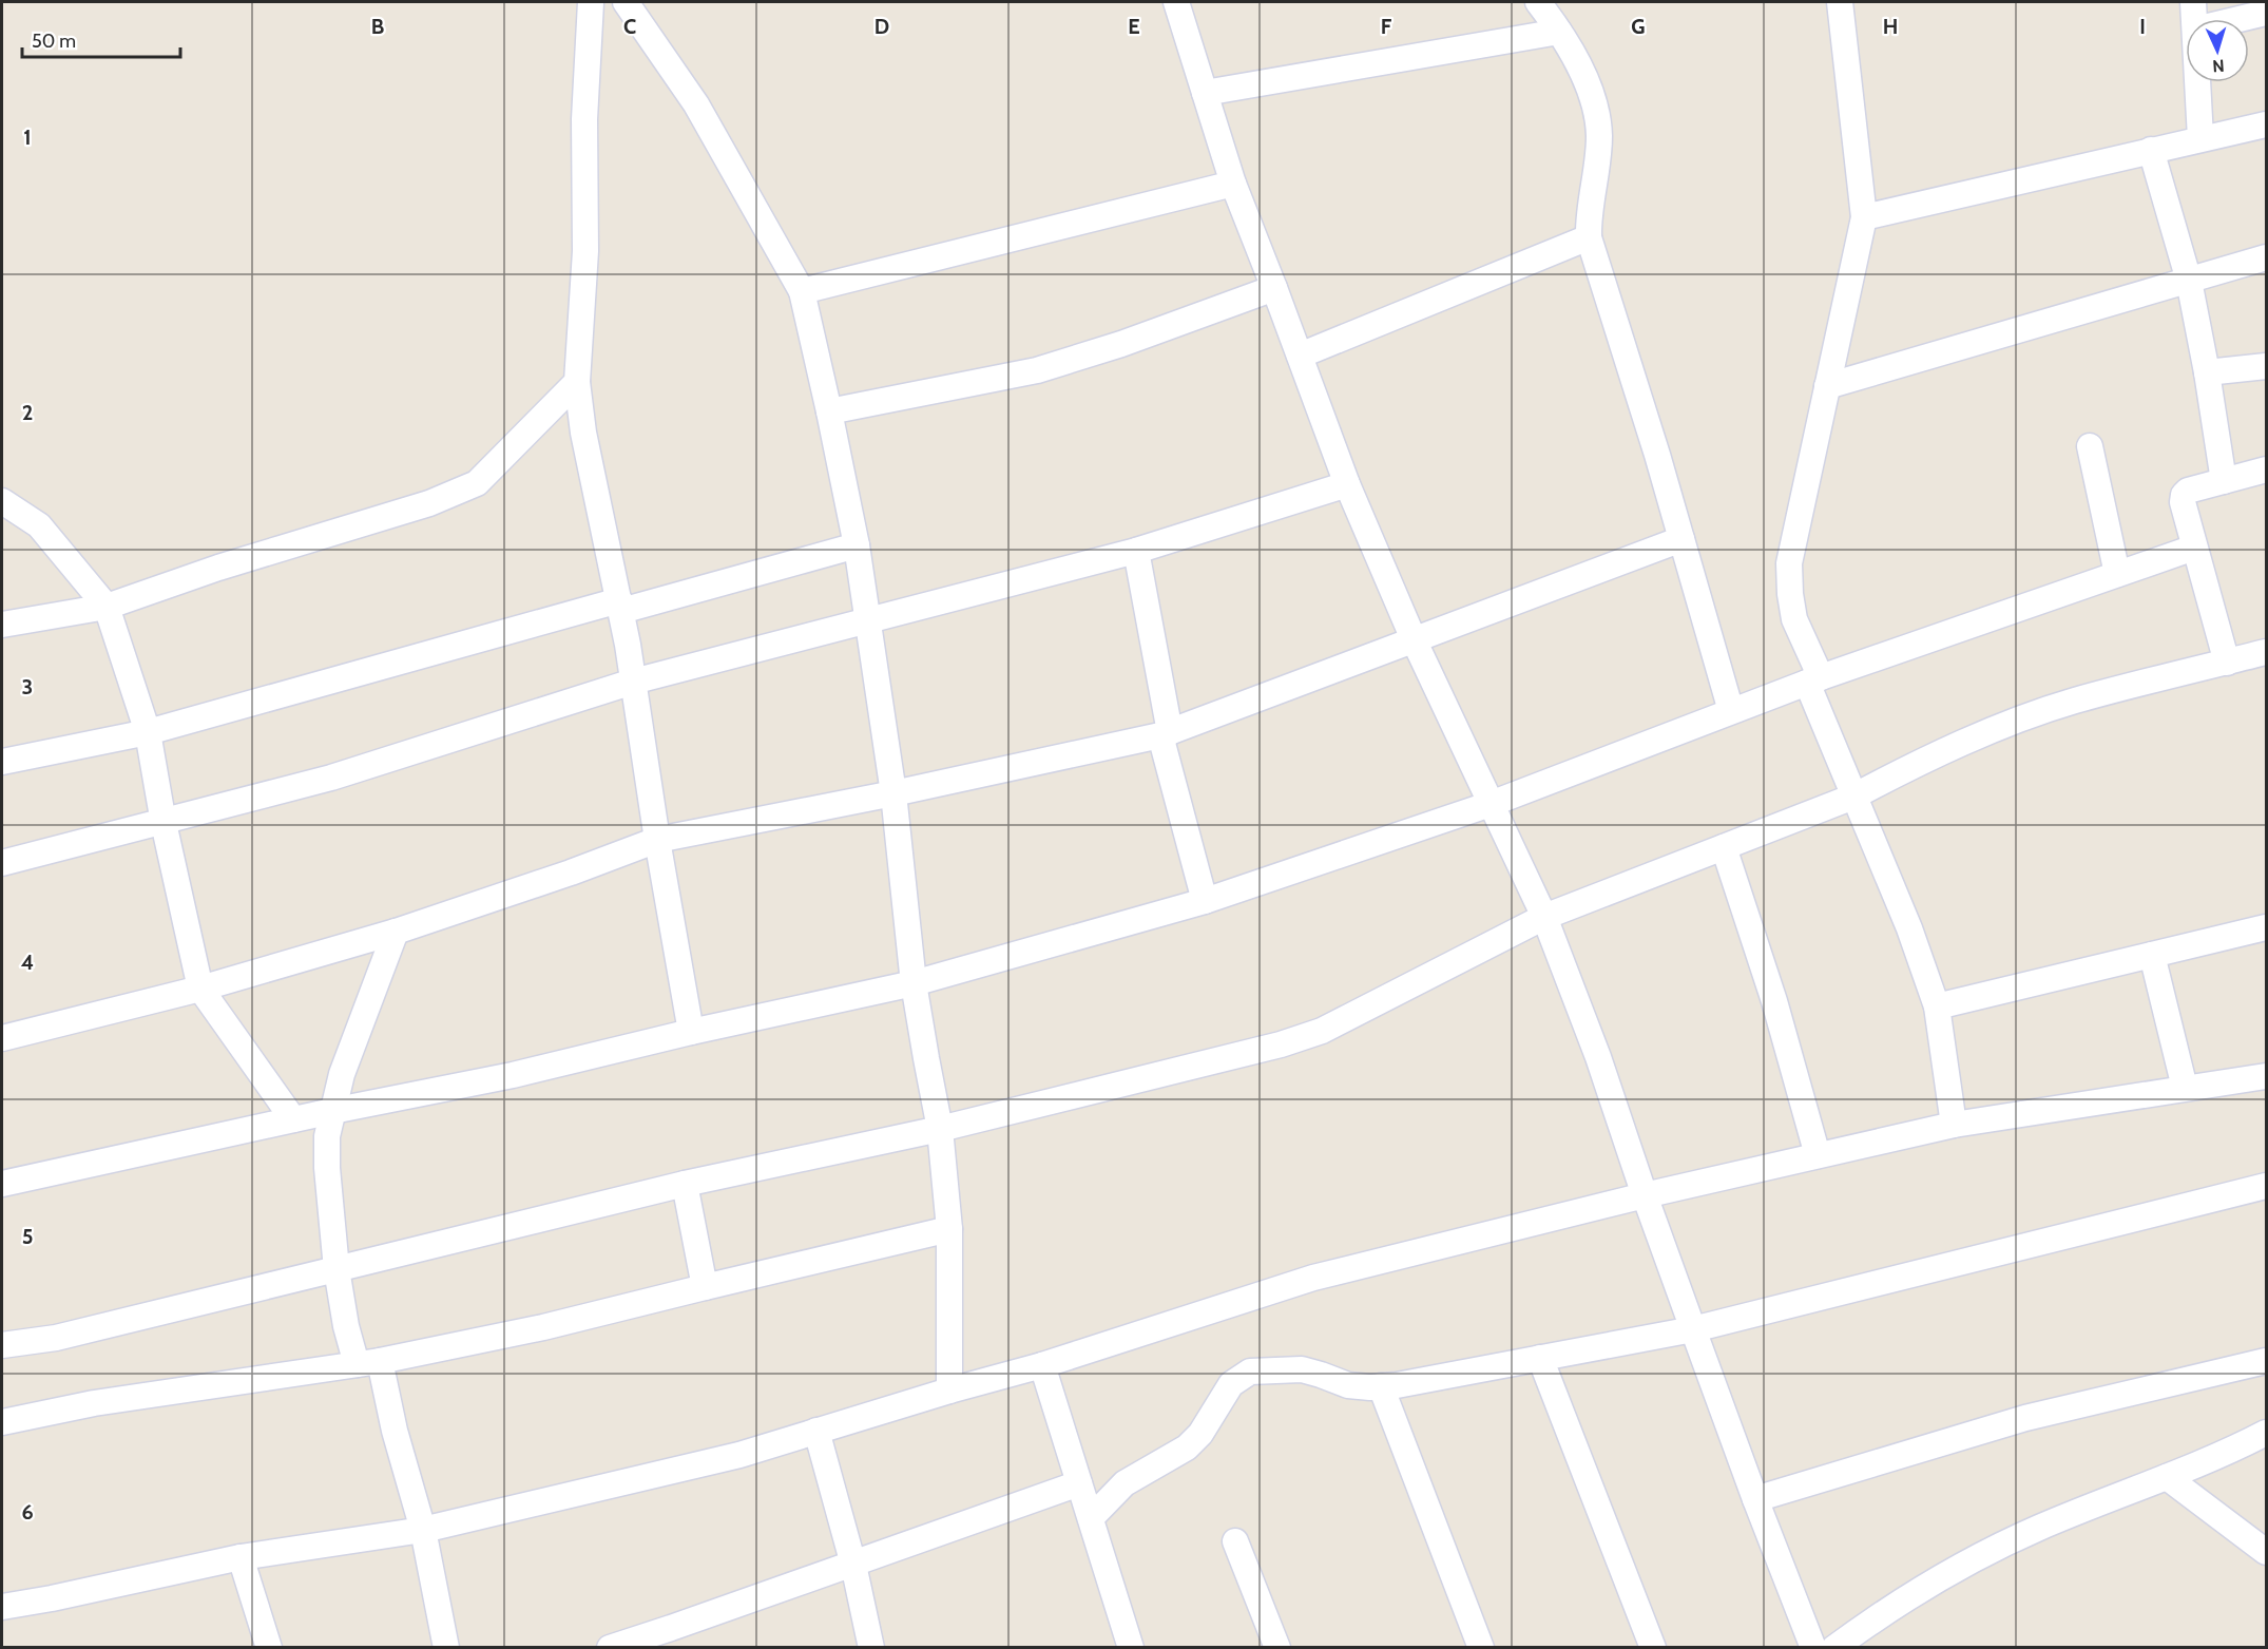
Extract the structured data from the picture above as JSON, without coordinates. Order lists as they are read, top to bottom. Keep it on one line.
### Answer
{"scale_bar":"50 m","north":"bottom","grid":{"columns":["B","C","D","E","F","G","H","I"],"rows":["1","2","3","4","5","6"]}}
